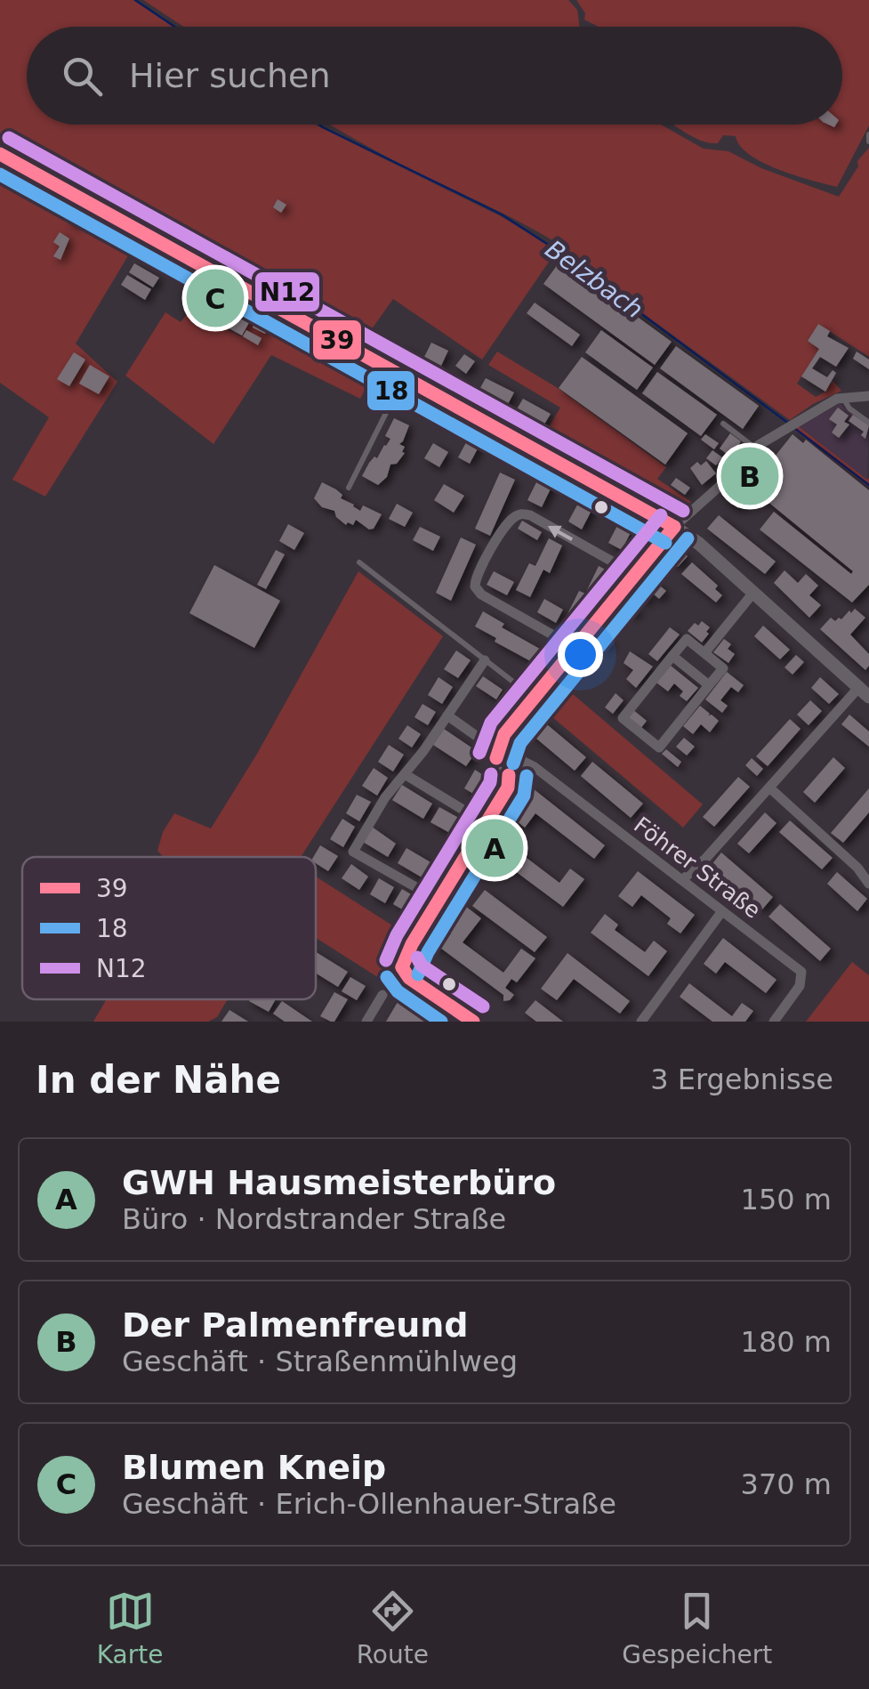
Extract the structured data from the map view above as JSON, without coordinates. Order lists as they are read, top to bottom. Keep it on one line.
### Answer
{"streets":{"street":["Föhrer Straße"]},"water":["Belzbach"],"lines":["transit line N12","transit line 39","transit line 18"],"legend":["39","18","N12"],"page":{"search":"Hier suchen","pins":["C","B","A"],"heading":["In der Nähe","3 Ergebnisse"],"list":[{"mark":"A","name":"GWH Hausmeisterbüro","note":"Büro · Nordstrander Straße","value":"150 m"},{"mark":"B","name":"Der Palmenfreund","note":"Geschäft · Straßenmühlweg","value":"180 m"},{"mark":"C","name":"Blumen Kneip","note":"Geschäft · Erich-Ollenhauer-Straße","value":"370 m"}],"nav":["Karte","Route","Gespeichert"]}}
